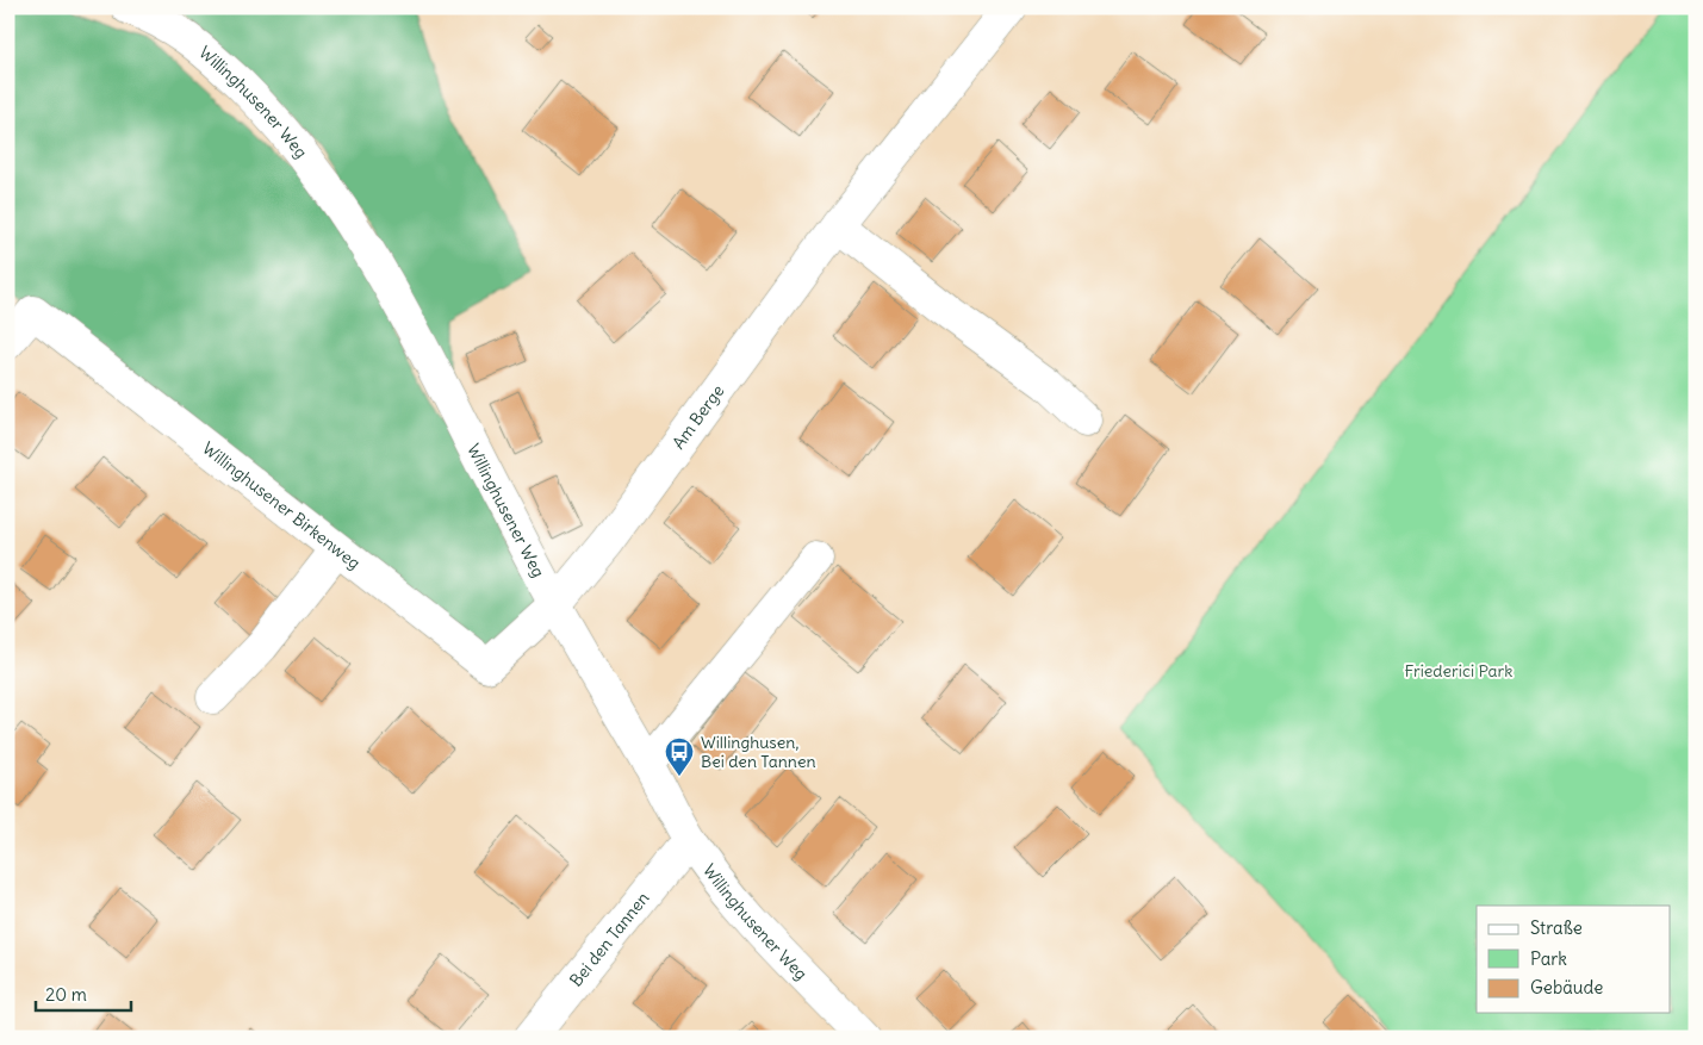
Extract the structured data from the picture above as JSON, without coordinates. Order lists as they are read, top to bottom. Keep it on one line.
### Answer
{"streets":{"street":["Willinghusener Weg","Am Berge","Willinghusener Birkenweg","Bei den Tannen"]},"crossings":[["Willinghusener Weg","Am Berge"],["Willinghusener Weg","Willinghusener Birkenweg"],["Willinghusener Weg","Bei den Tannen"],["Am Berge","Willinghusener Birkenweg"]],"parks":["Friederici Park"],"places":{"bus stop":["Willinghusen, Bei den Tannen"]},"legend":["Straße","Park","Gebäude"],"scale_bar":"20 m"}
